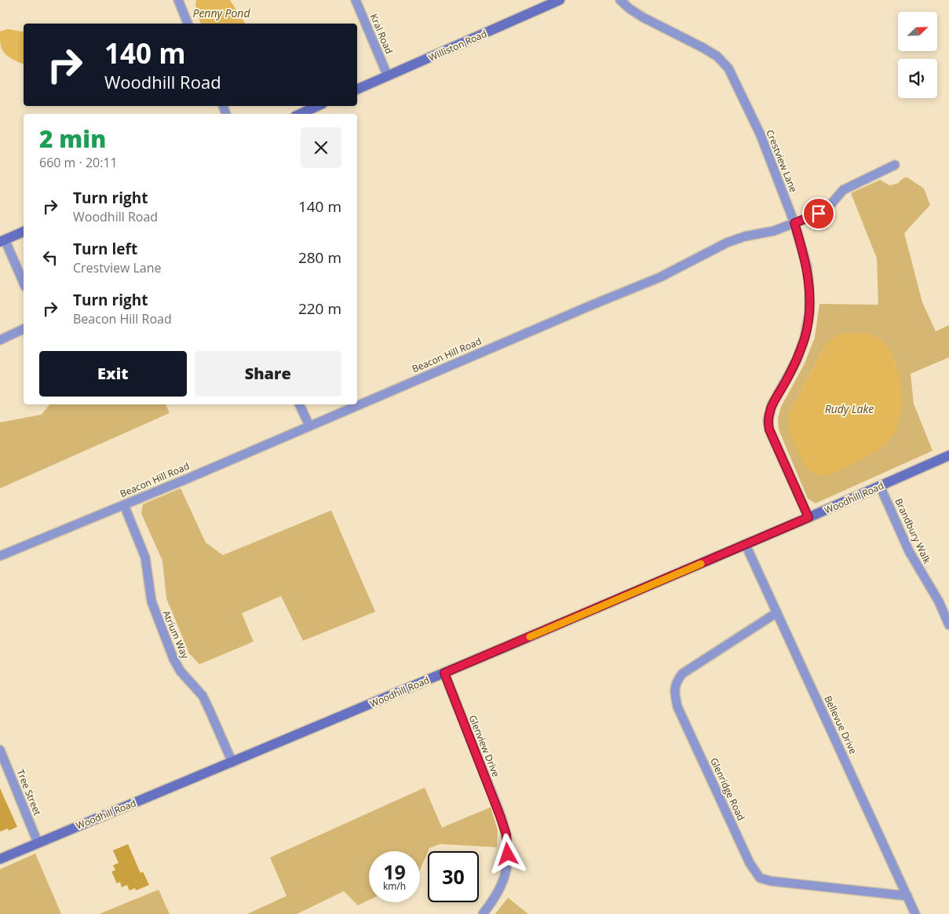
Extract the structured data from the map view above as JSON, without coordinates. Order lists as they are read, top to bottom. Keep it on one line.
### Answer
{"streets":{"street":["Kral Road","Williston Road","Crestview Lane","Beacon Hill Road","Woodhill Road","Brandbury Walk","Atrium Way","Bellevue Drive","Glenview Drive","Glenridge Road","Tree Street"]},"crossings":[["Kral Road","Williston Road"],["Crestview Lane","Beacon Hill Road"],["Crestview Lane","Woodhill Road"],["Beacon Hill Road","Atrium Way"],["Woodhill Road","Brandbury Walk"],["Woodhill Road","Atrium Way"],["Woodhill Road","Bellevue Drive"],["Woodhill Road","Glenview Drive"],["Woodhill Road","Tree Street"],["Bellevue Drive","Glenridge Road"]],"water":["Penny Pond","Rudy Lake"],"north":"top right","page":{"turn":["140 m","Woodhill Road"],"heading":["2 min","660 m · 20:11"],"list":[{"name":"Turn right","note":"Woodhill Road","value":"140 m"},{"name":"Turn left","note":"Crestview Lane","value":"280 m"},{"name":"Turn right","note":"Beacon Hill Road","value":"220 m"}],"buttons":["Exit","Share"],"speed":"19 km/h","limit":"30"}}
